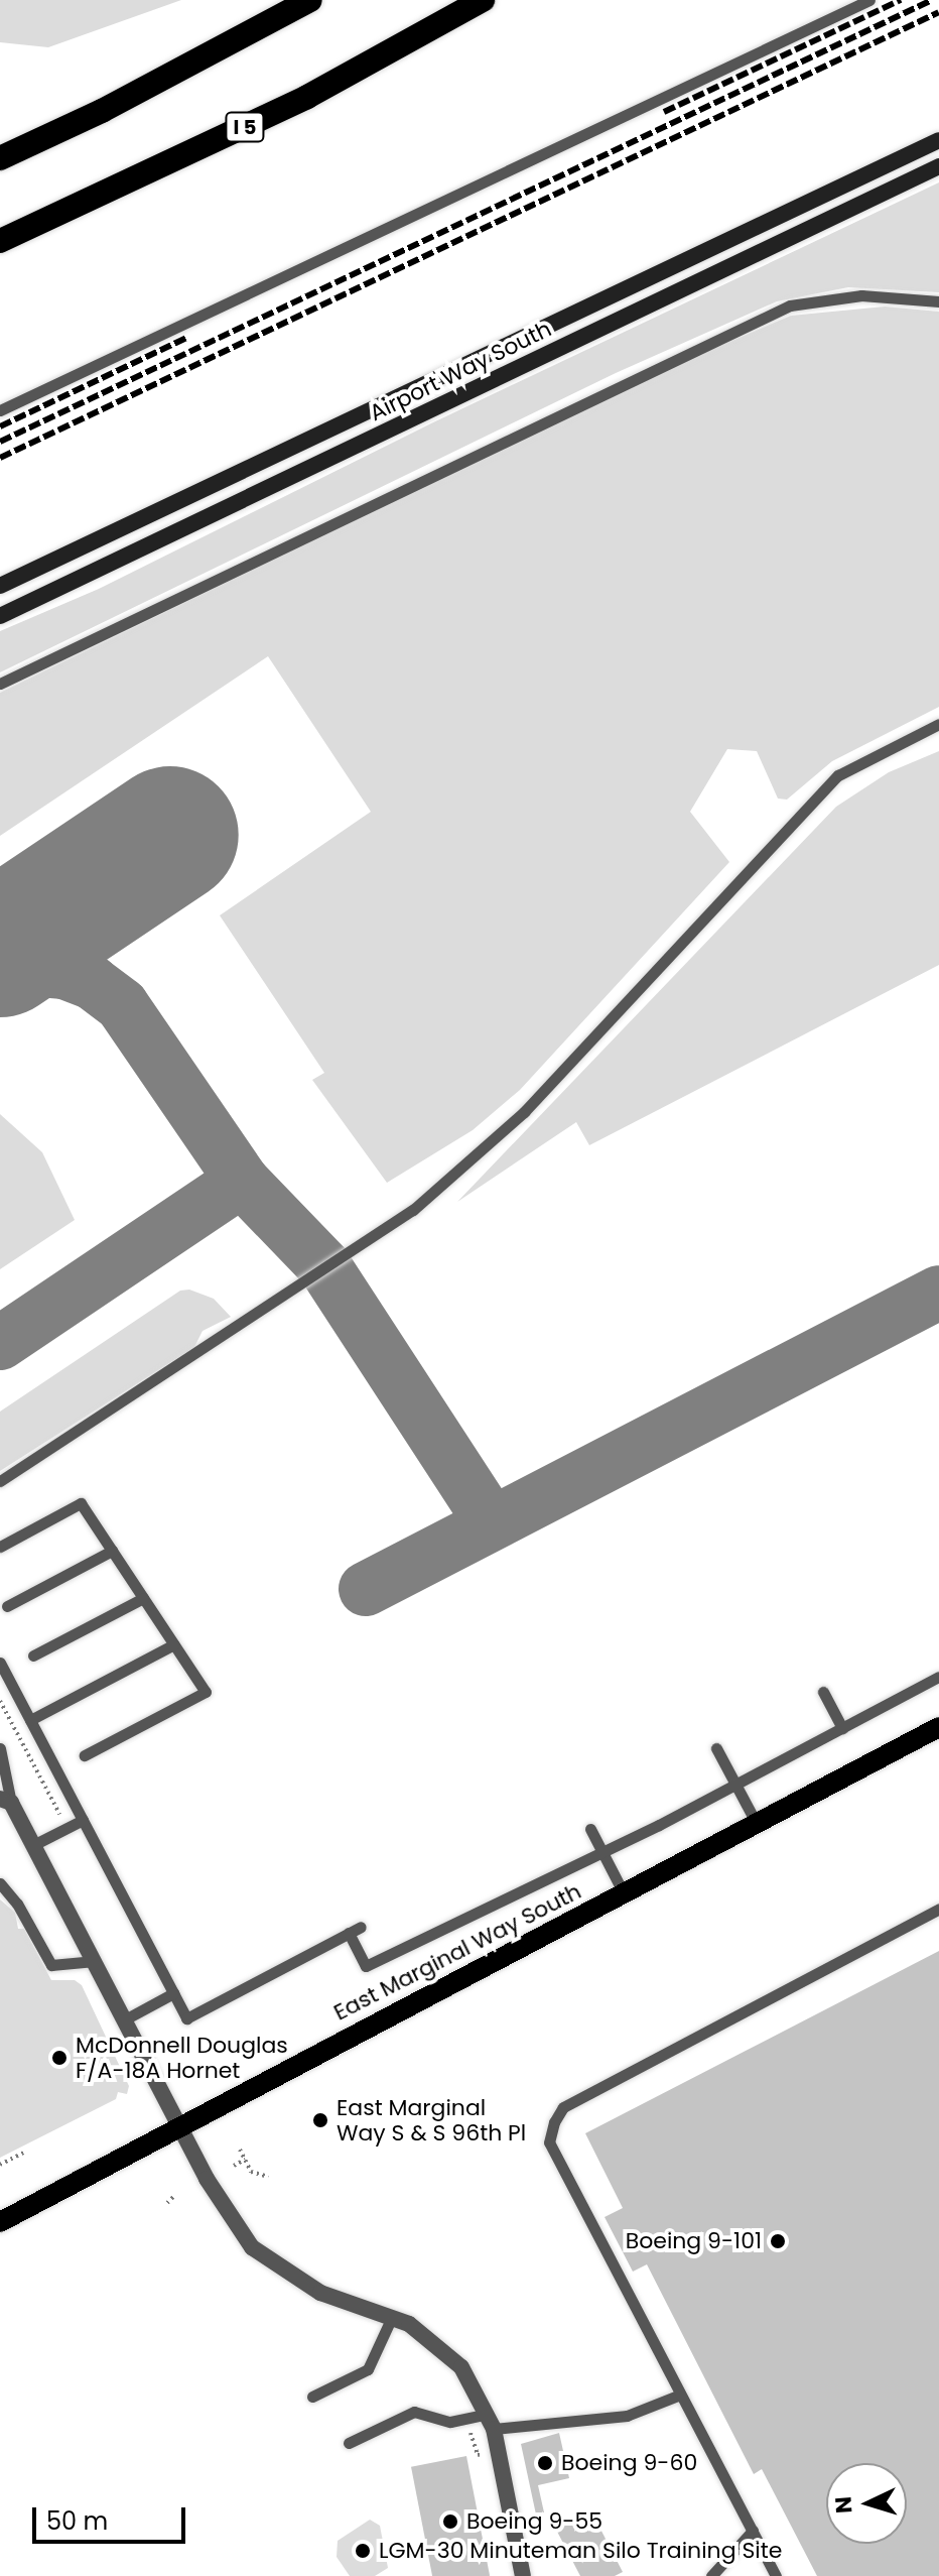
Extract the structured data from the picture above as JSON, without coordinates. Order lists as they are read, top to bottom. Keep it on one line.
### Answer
{"streets":{"highway":["I 5"],"main road":["Airport Way South","East Marginal Way South"]},"places":["McDonnell Douglas F/A-18A Hornet","East Marginal Way S & S 96th Pl","Boeing 9-101","Boeing 9-60","Boeing 9-55","LGM-30 Minuteman Silo Training Site"],"scale_bar":"50 m","north":"left"}
